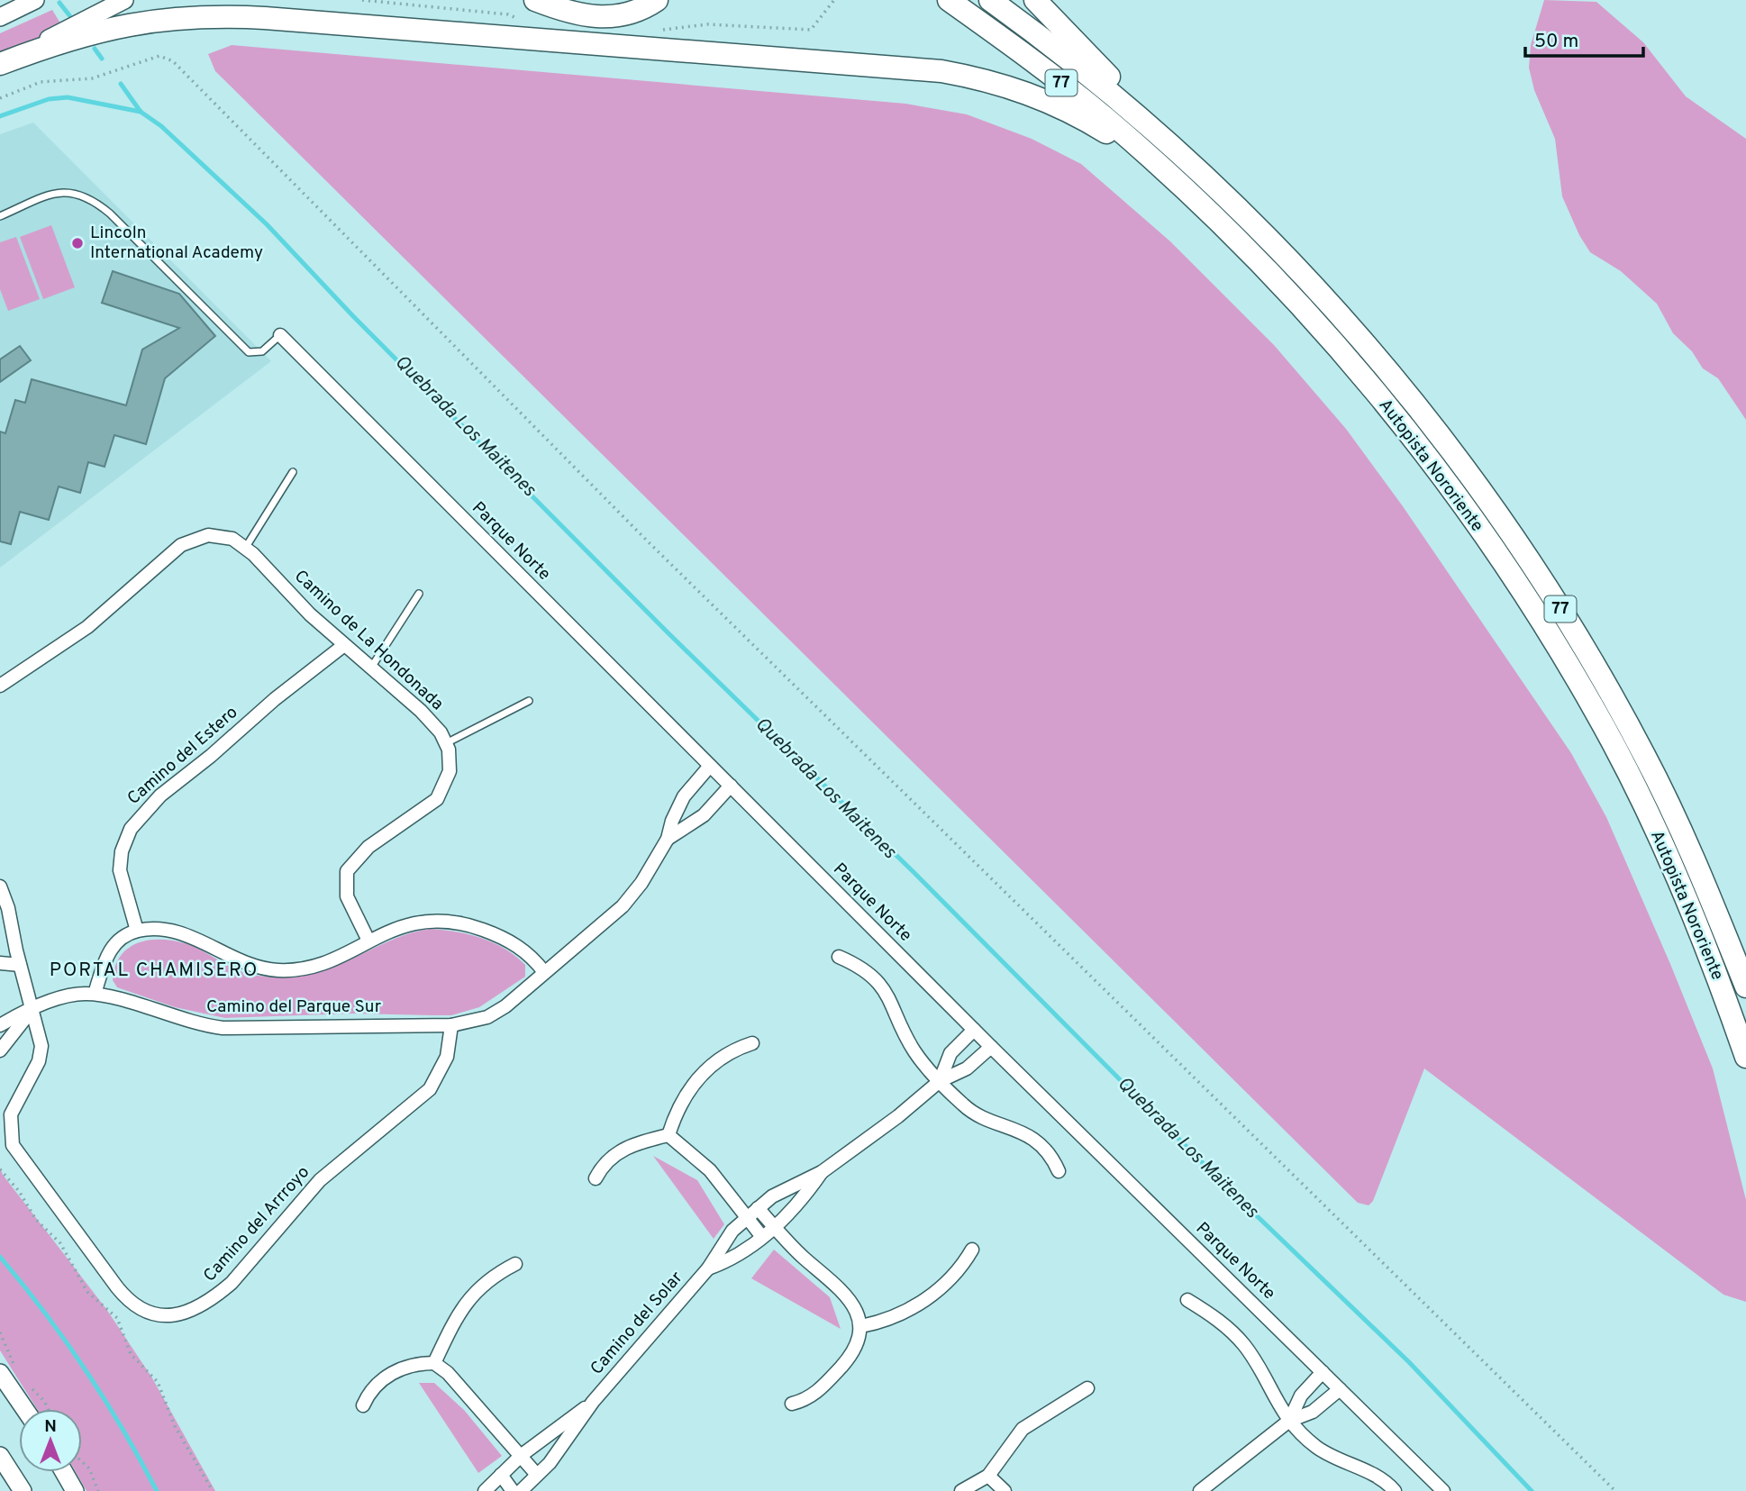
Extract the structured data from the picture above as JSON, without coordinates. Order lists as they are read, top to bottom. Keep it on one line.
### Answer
{"streets":{"highway":["77","Autopista Nororiente"],"street":["Parque Norte","Camino de La Hondonada","Camino del Estero","Camino del Parque Sur","Camino del Arrroyo","Camino del Solar"]},"crossings":[["Parque Norte","Camino del Solar"],["Camino de La Hondonada","Camino del Estero"],["Camino del Parque Sur","Camino del Arrroyo"]],"districts":["PORTAL CHAMISERO"],"water":["Quebrada Los Maitenes"],"places":["Lincoln International Academy"],"scale_bar":"50 m","north":"top"}
